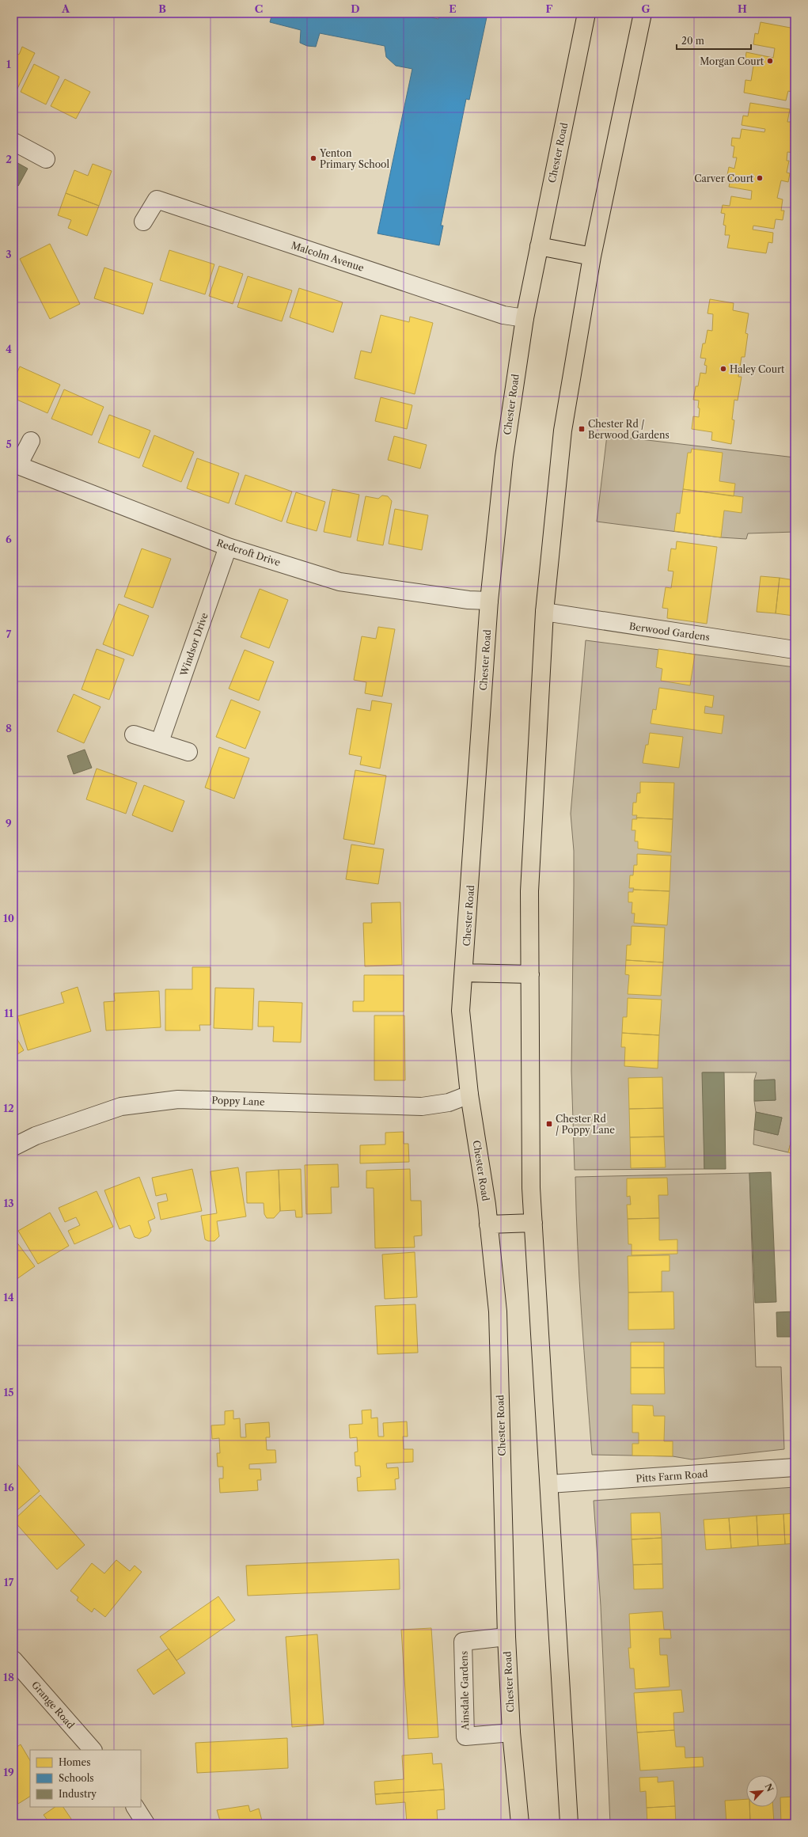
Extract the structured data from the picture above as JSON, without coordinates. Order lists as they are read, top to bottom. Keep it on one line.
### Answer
{"streets":{"highway":["Chester Road"],"street":["Malcolm Avenue","Redcroft Drive","Berwood Gardens","Windsor Drive","Poppy Lane","Pitts Farm Road","Ainsdale Gardens","Grange Road"]},"crossings":[["Chester Road","Malcolm Avenue"],["Chester Road","Redcroft Drive"],["Chester Road","Poppy Lane"],["Chester Road","Ainsdale Gardens"],["Redcroft Drive","Windsor Drive"]],"places":{"other":["Morgan Court","Yenton Primary School","Carver Court","Haley Court"],"transit":["Chester Rd / Berwood Gardens","Chester Rd / Poppy Lane"]},"legend":["Homes","Schools","Industry"],"scale_bar":"20 m","north":"top right","grid":{"columns":["A","B","C","D","E","F","G","H"],"rows":["1","2","3","4","5","6","7","8","9","10","11","12","13","14","15","16","17","18","19"]}}
